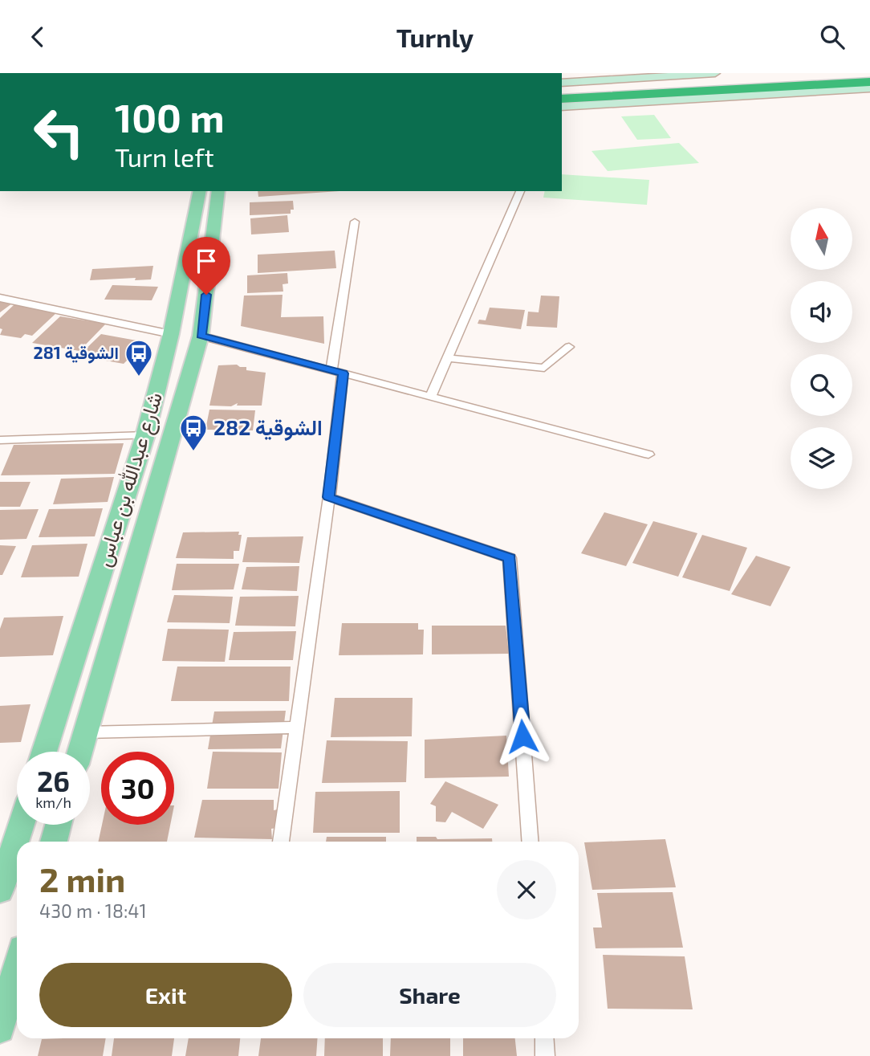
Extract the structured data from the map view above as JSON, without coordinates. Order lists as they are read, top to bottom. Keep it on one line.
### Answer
{"streets":{"main road":["شارع عبدالله بن عباس"]},"places":{"bus stop":["الشوقية 281","الشوقية 282"]},"north":"top","page":{"header":"Turnly","turn":["100 m","Turn left"],"speed":"26 km/h","limit":"30","heading":["2 min","430 m · 18:41"],"buttons":["Exit","Share"]}}
